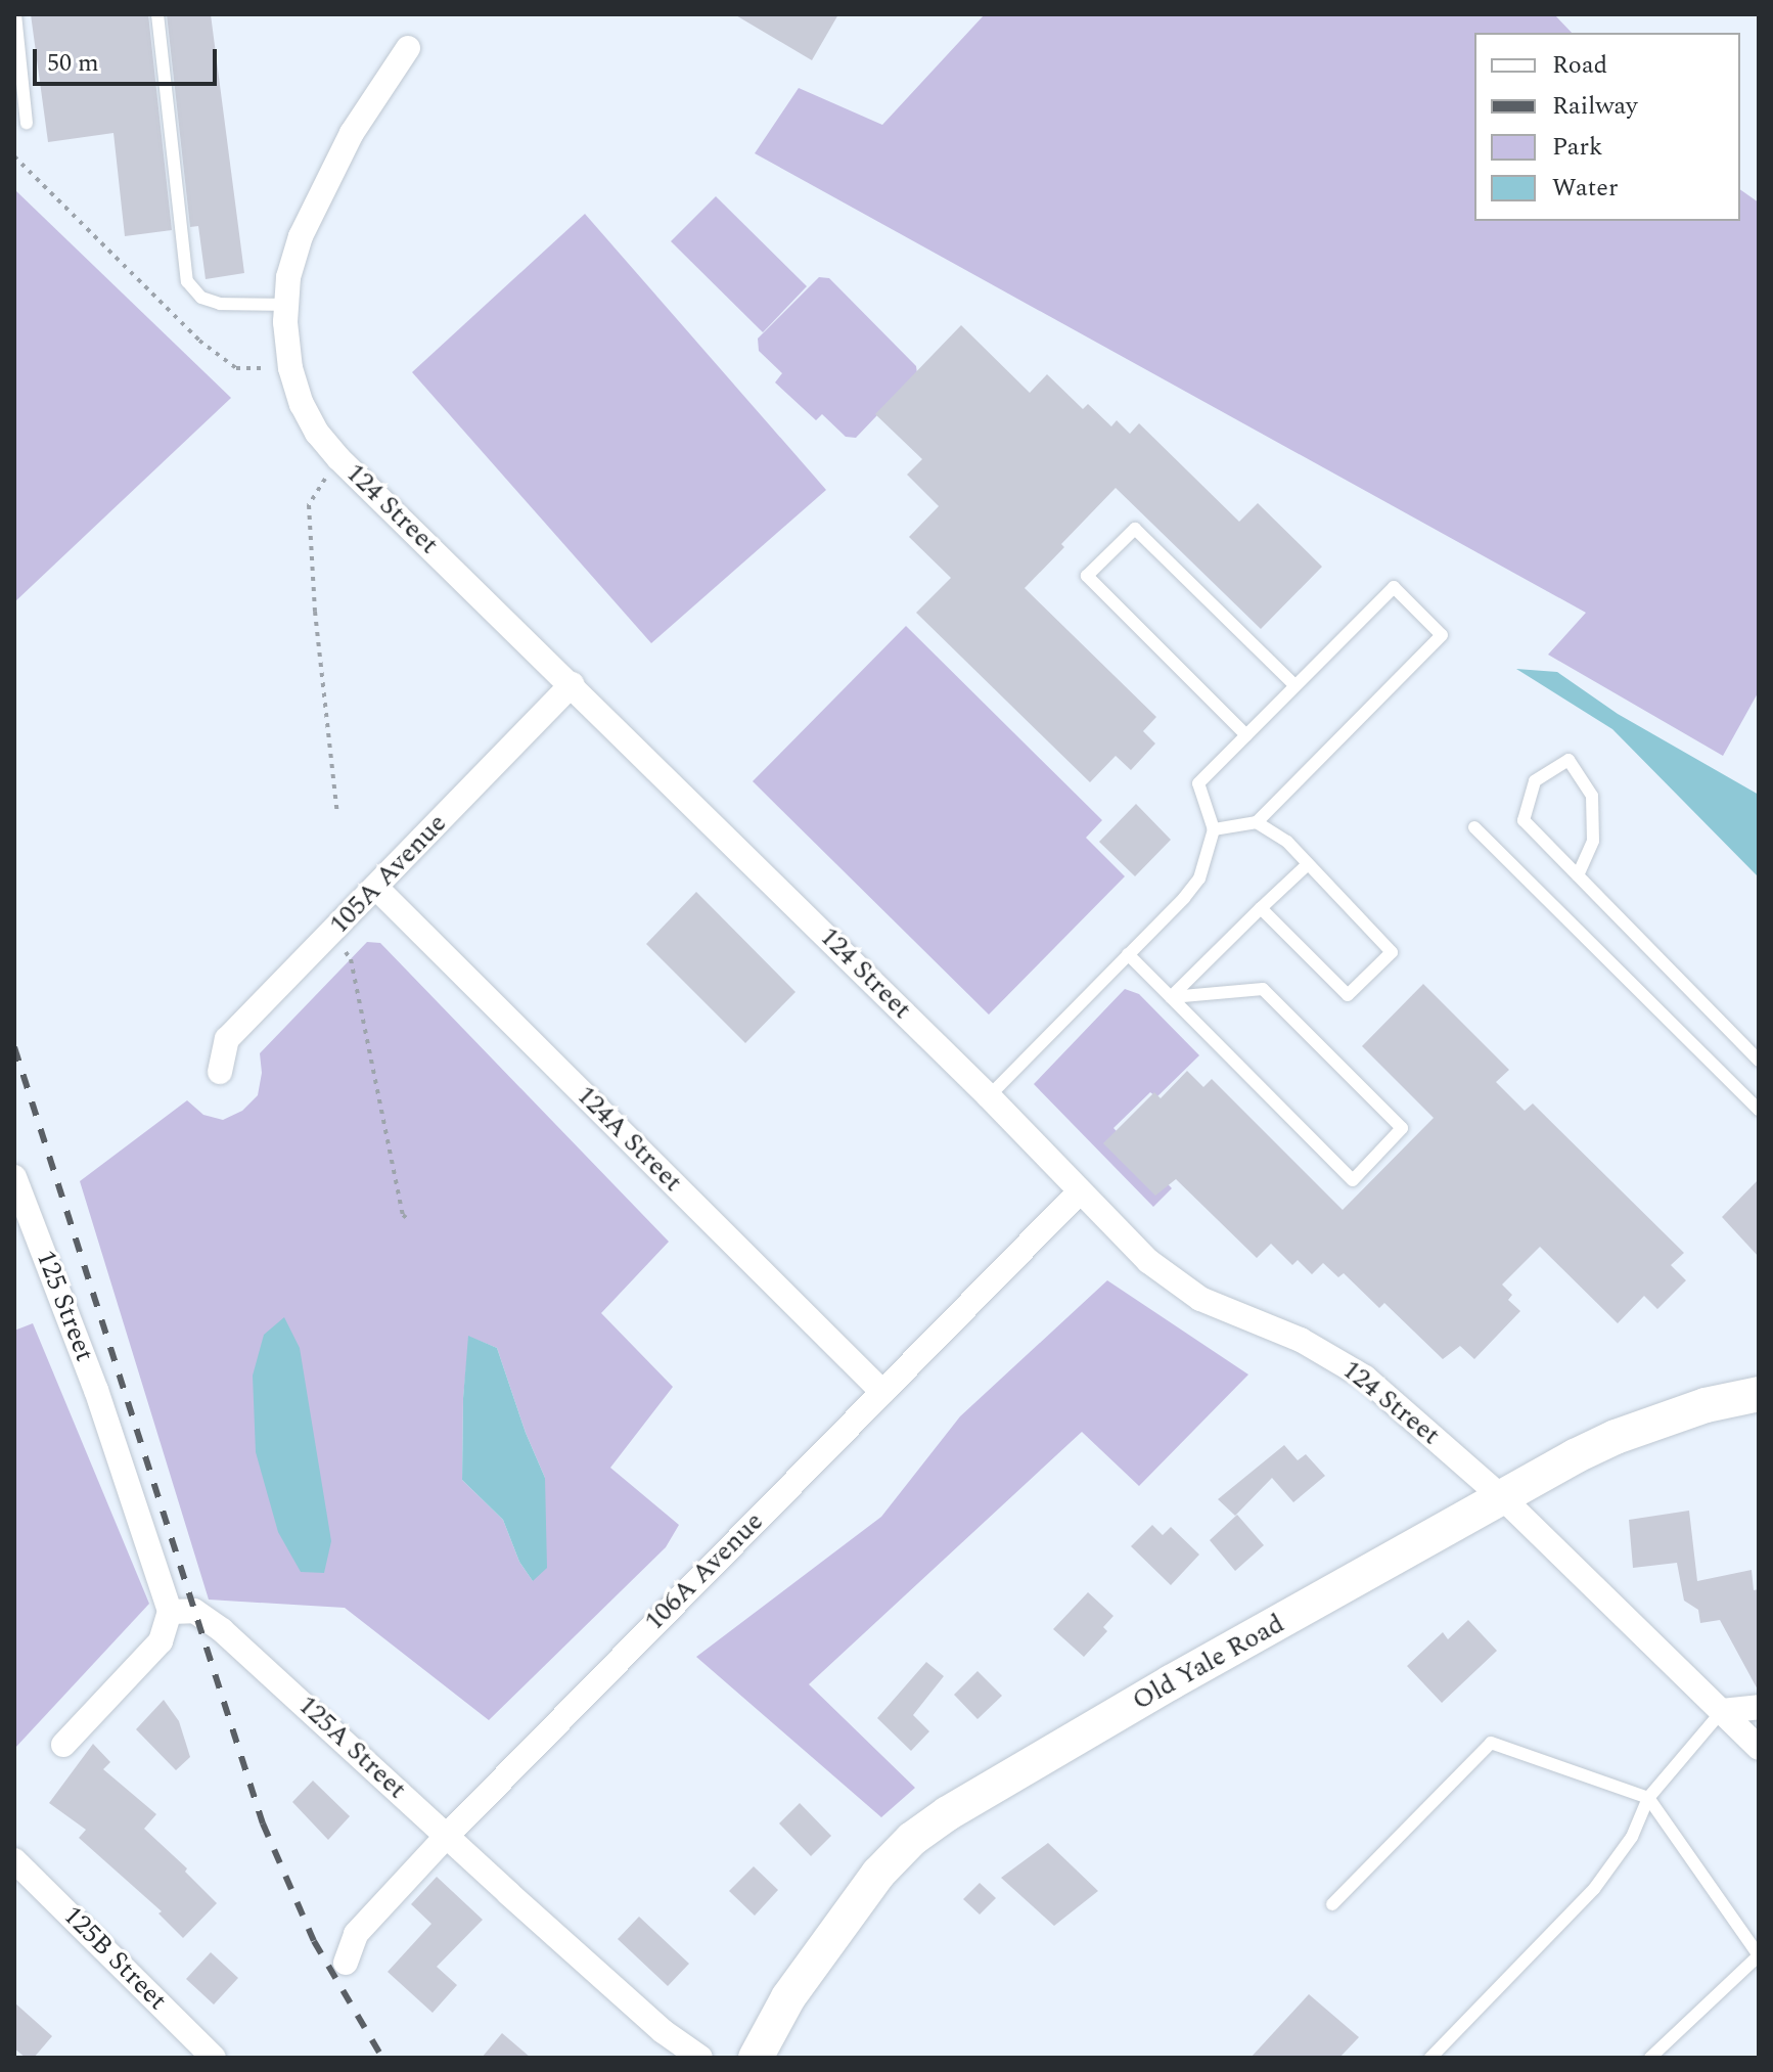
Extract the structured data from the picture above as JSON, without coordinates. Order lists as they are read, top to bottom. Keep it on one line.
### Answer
{"streets":{"main road":["Old Yale Road"],"street":["124 Street","105A Avenue","124A Street","125 Street","106A Avenue","125A Street","125B Street"]},"crossings":[["124 Street","105A Avenue"],["124 Street","106A Avenue"],["124 Street","Old Yale Road"],["105A Avenue","124A Street"],["124A Street","106A Avenue"],["125 Street","125A Street"],["106A Avenue","125A Street"]],"legend":["Road","Railway","Park","Water"],"scale_bar":"50 m"}
